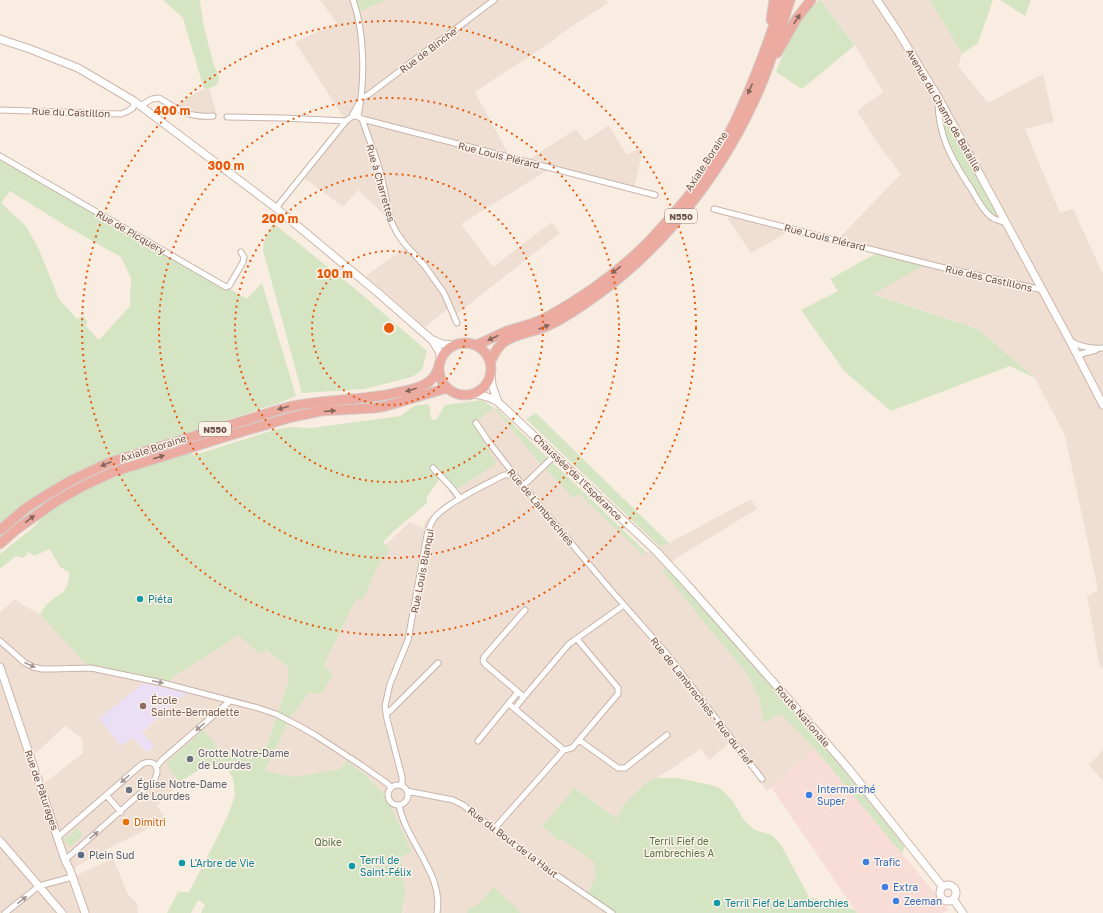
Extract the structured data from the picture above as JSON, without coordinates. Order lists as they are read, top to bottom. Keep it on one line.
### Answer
{"streets":{"highway":["Axiale Boraine","N550"],"main road":["Avenue du Champ de Bataille","Chaussée de l'Espérance","Route Nationale","Rue de Pâturages"],"street":["Rue de Binche","Rue du Castillon","Rue Louis Piérard","Rue à Charrettes","Rue de Picquery","Rue des Castillons","Rue de Lambrechies","Rue Louis Blanqui","Rue de Lambrechies - Rue du Fief","Rue du Bout de la Haut"]},"crossings":[["Avenue du Champ de Bataille","Rue des Castillons"],["Rue Louis Piérard","Rue à Charrettes"],["Rue Louis Piérard","Rue des Castillons"],["Axiale Boraine","N550"],["Chaussée de l'Espérance","Route Nationale"],["Rue de Lambrechies","Rue Louis Blanqui"],["Rue de Lambrechies","Rue de Lambrechies - Rue du Fief"],["Rue Louis Blanqui","Rue du Bout de la Haut"]],"parks":["Terril Fief de Lambrechies A","Qbike"],"places":["Piéta","École Sainte-Bernadette","Grotte Notre-Dame de Lourdes","Église Notre-Dame de Lourdes","Intermarché Super","Dimitri","Plein Sud","Trafic","L'Arbre de Vie","Terril de Saint-Félix","Extra","Zeeman","Terril Fief de Lamberchies"],"rings":["400 m","300 m","200 m","100 m"]}
